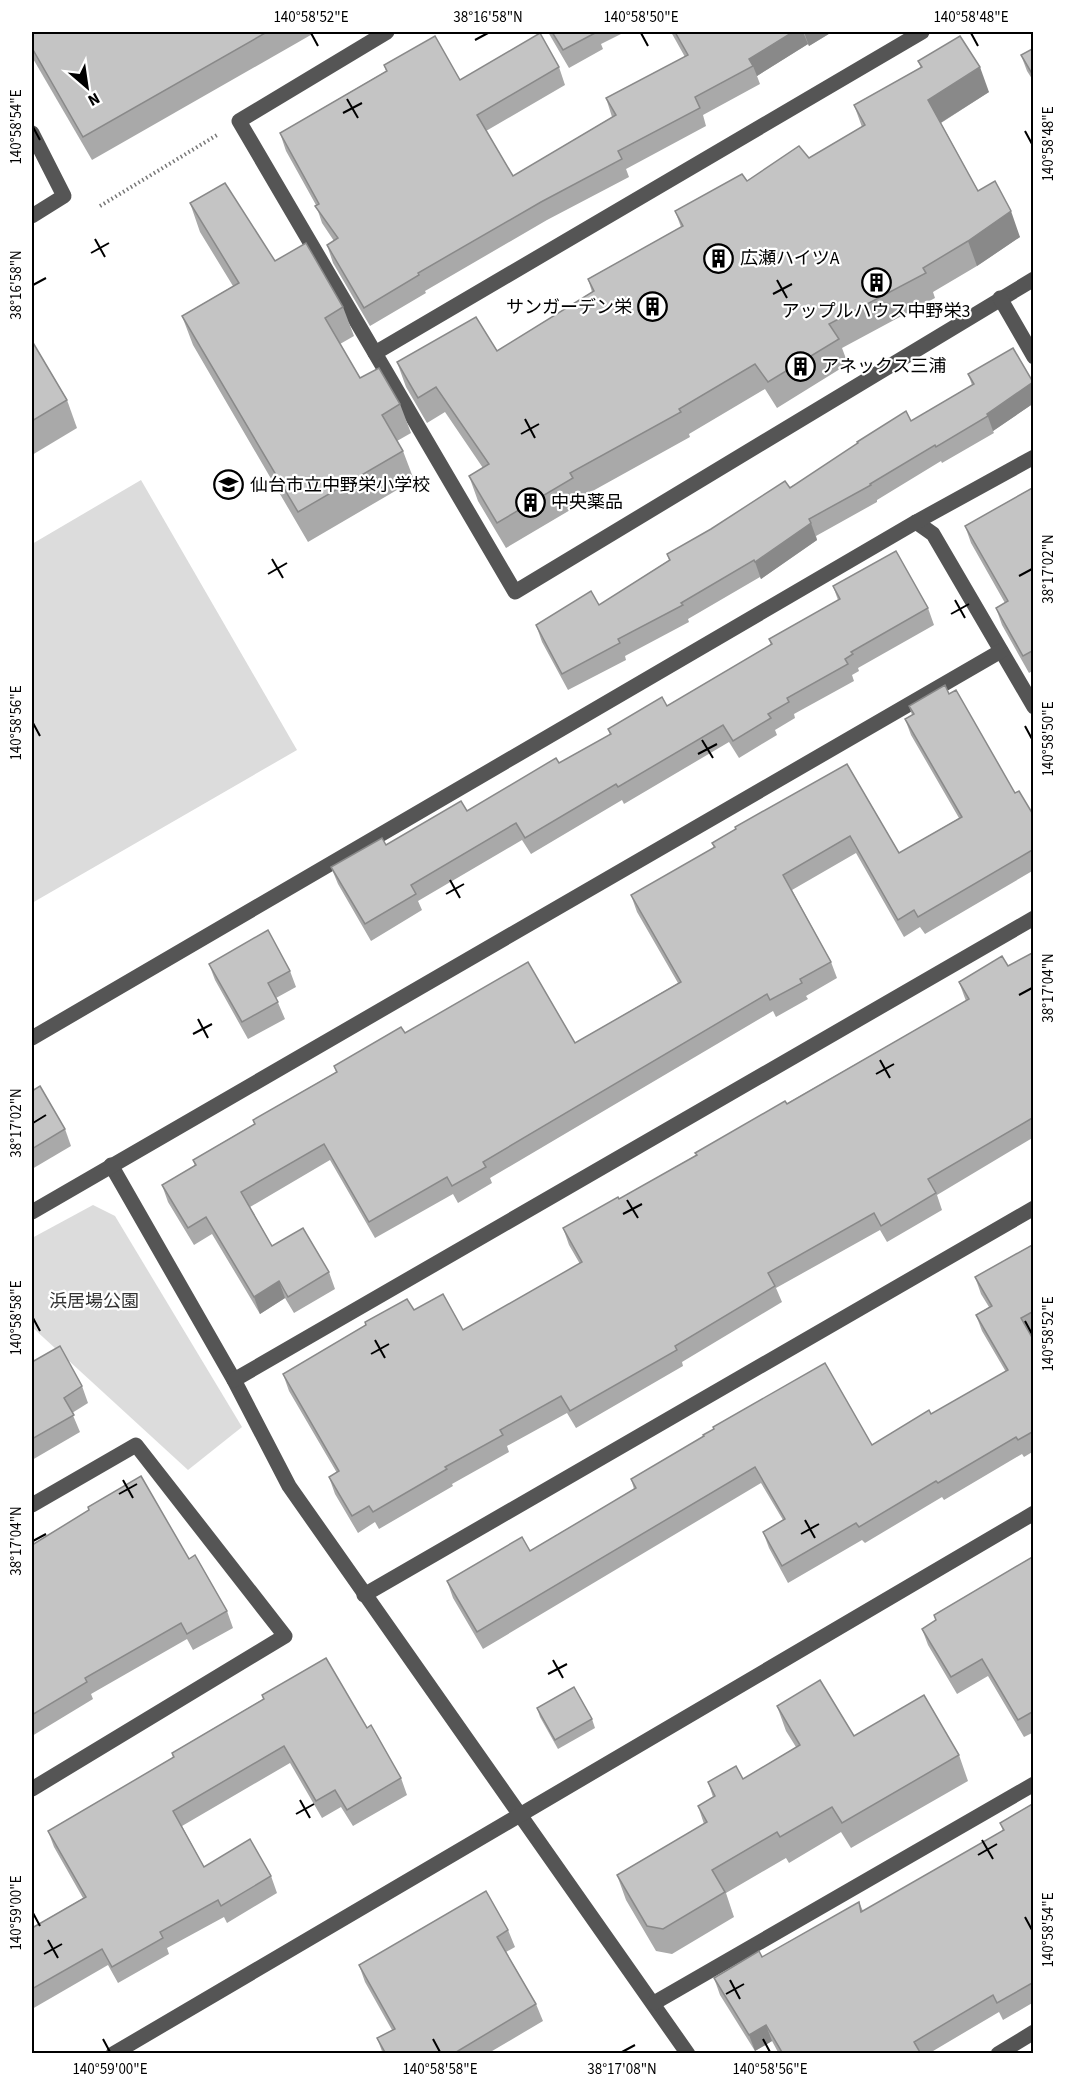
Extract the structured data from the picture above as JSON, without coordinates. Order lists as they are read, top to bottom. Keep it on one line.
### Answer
{"parks":["浜居場公園"],"places":{"building":["広瀬ハイツA","アップルハウス中野栄3","サンガーデン栄","アネックス三浦","中央薬品"],"school or university":["仙台市立中野栄小学校"]},"north":"bottom right","coordinates":["140°58'52\"E","38°16'58\"N","140°58'50\"E","140°58'48\"E","140°58'54\"E","38°17'02\"N","140°58'56\"E","38°17'04\"N","140°58'58\"E","140°59'00\"E","38°17'08\"N"]}
